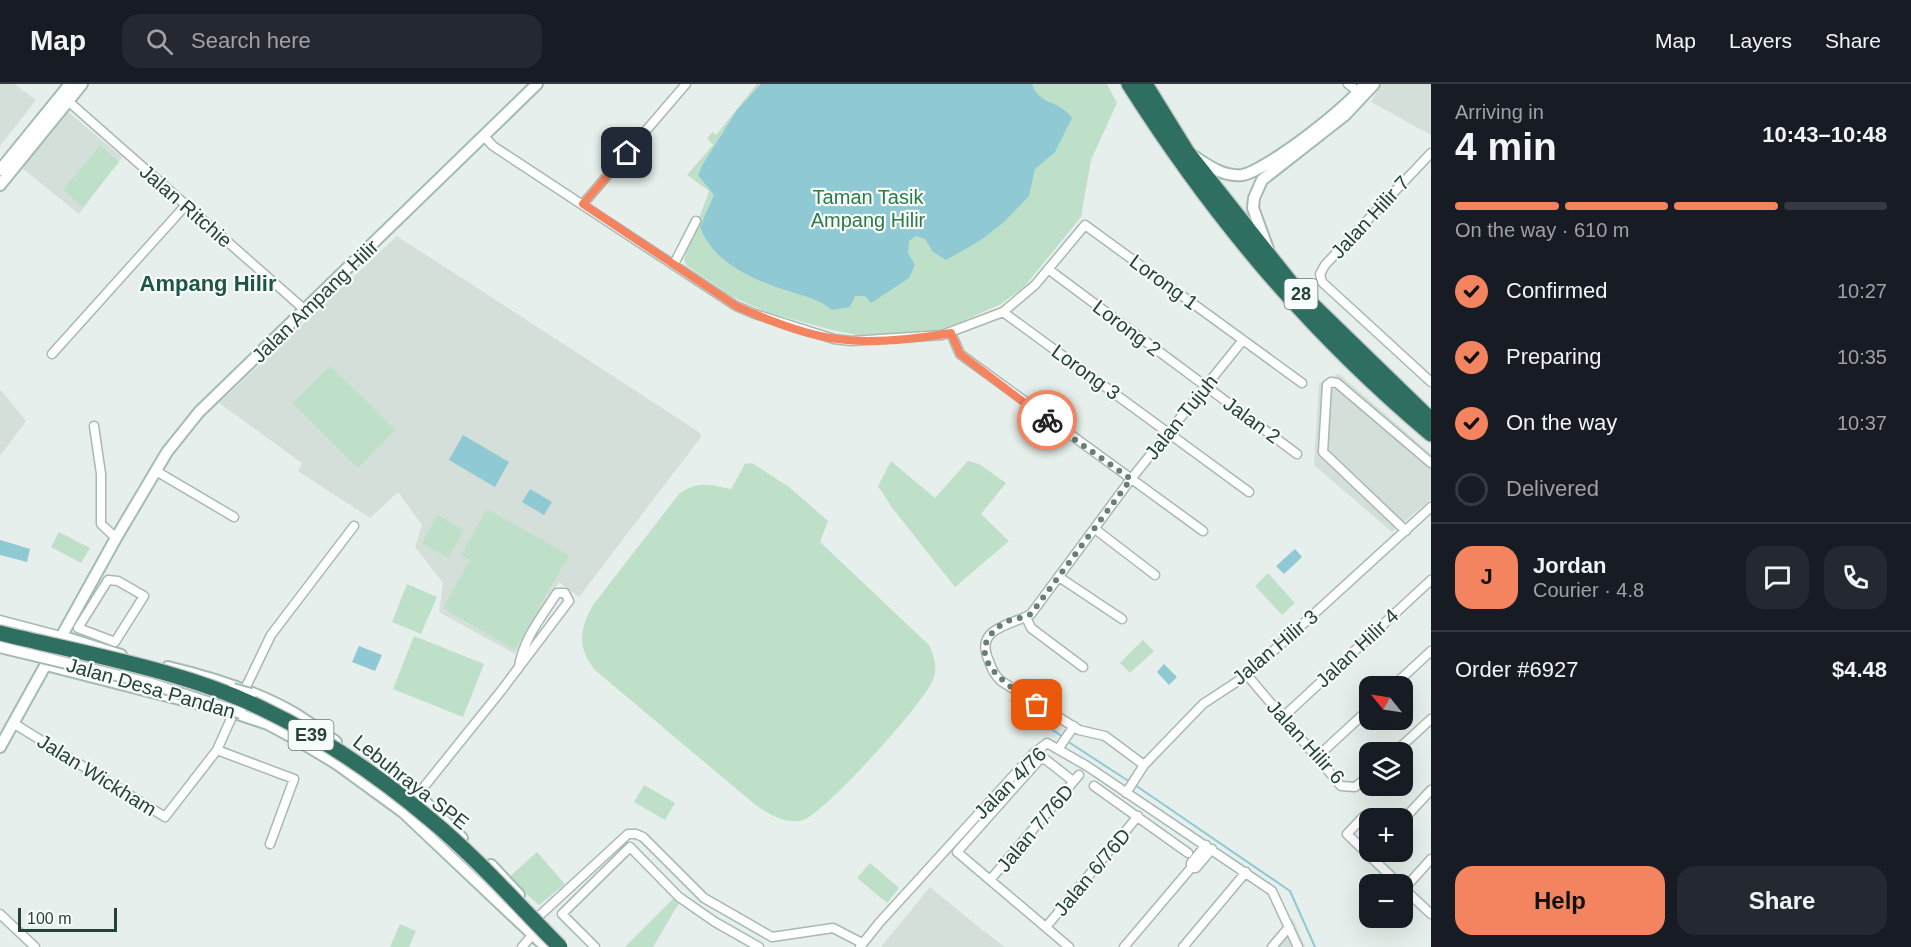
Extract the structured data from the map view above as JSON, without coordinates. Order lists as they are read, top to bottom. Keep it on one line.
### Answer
{"streets":{"highway":["28","E39","Lebuhraya SPE"],"street":["Jalan Ritchie","Jalan Hilir 7","Lorong 1","Jalan Ampang Hilir","Lorong 2","Lorong 3","Jalan Tujuh","Jalan 2","Jalan Hilir 3","Jalan Hilir 4","Jalan Desa Pandan","Jalan Hilir 6","Jalan Wickham","Jalan 4/76","Jalan 7/76D","Jalan 6/76D"]},"crossings":[["Jalan Ritchie","Jalan Ampang Hilir"],["Lorong 1","Lorong 2"],["Lorong 1","Jalan Tujuh"],["Jalan Ampang Hilir","Jalan Wickham"],["Lorong 2","Jalan Tujuh"],["Lorong 2","Jalan 2"],["Lorong 3","Jalan Tujuh"],["Jalan Tujuh","Jalan 2"],["Jalan Hilir 3","Jalan Hilir 6"],["Jalan Hilir 3","Jalan 4/76"],["Jalan Hilir 4","Jalan Hilir 6"],["Jalan Desa Pandan","Jalan Wickham"],["Jalan Desa Pandan","Lebuhraya SPE"]],"districts":["Ampang Hilir"],"parks":["Taman Tasik Ampang Hilir"],"scale_bar":"100 m","north":"top left","page":{"header":"Map","search":"Search here","nav":["Map","Layers","Share"],"heading":["4 min","Arriving in","10:43–10:48"],"panel":["Jordan","Courier · 4.8","Order #6927","$4.48"],"bar":"On the way · 610 m","list":[["Confirmed","10:27"],["Preparing","10:35"],["On the way","10:37"],"Delivered"],"round":"J","map_buttons":["+","−"],"buttons":["Help","Share"],"scale":"100 m"}}
